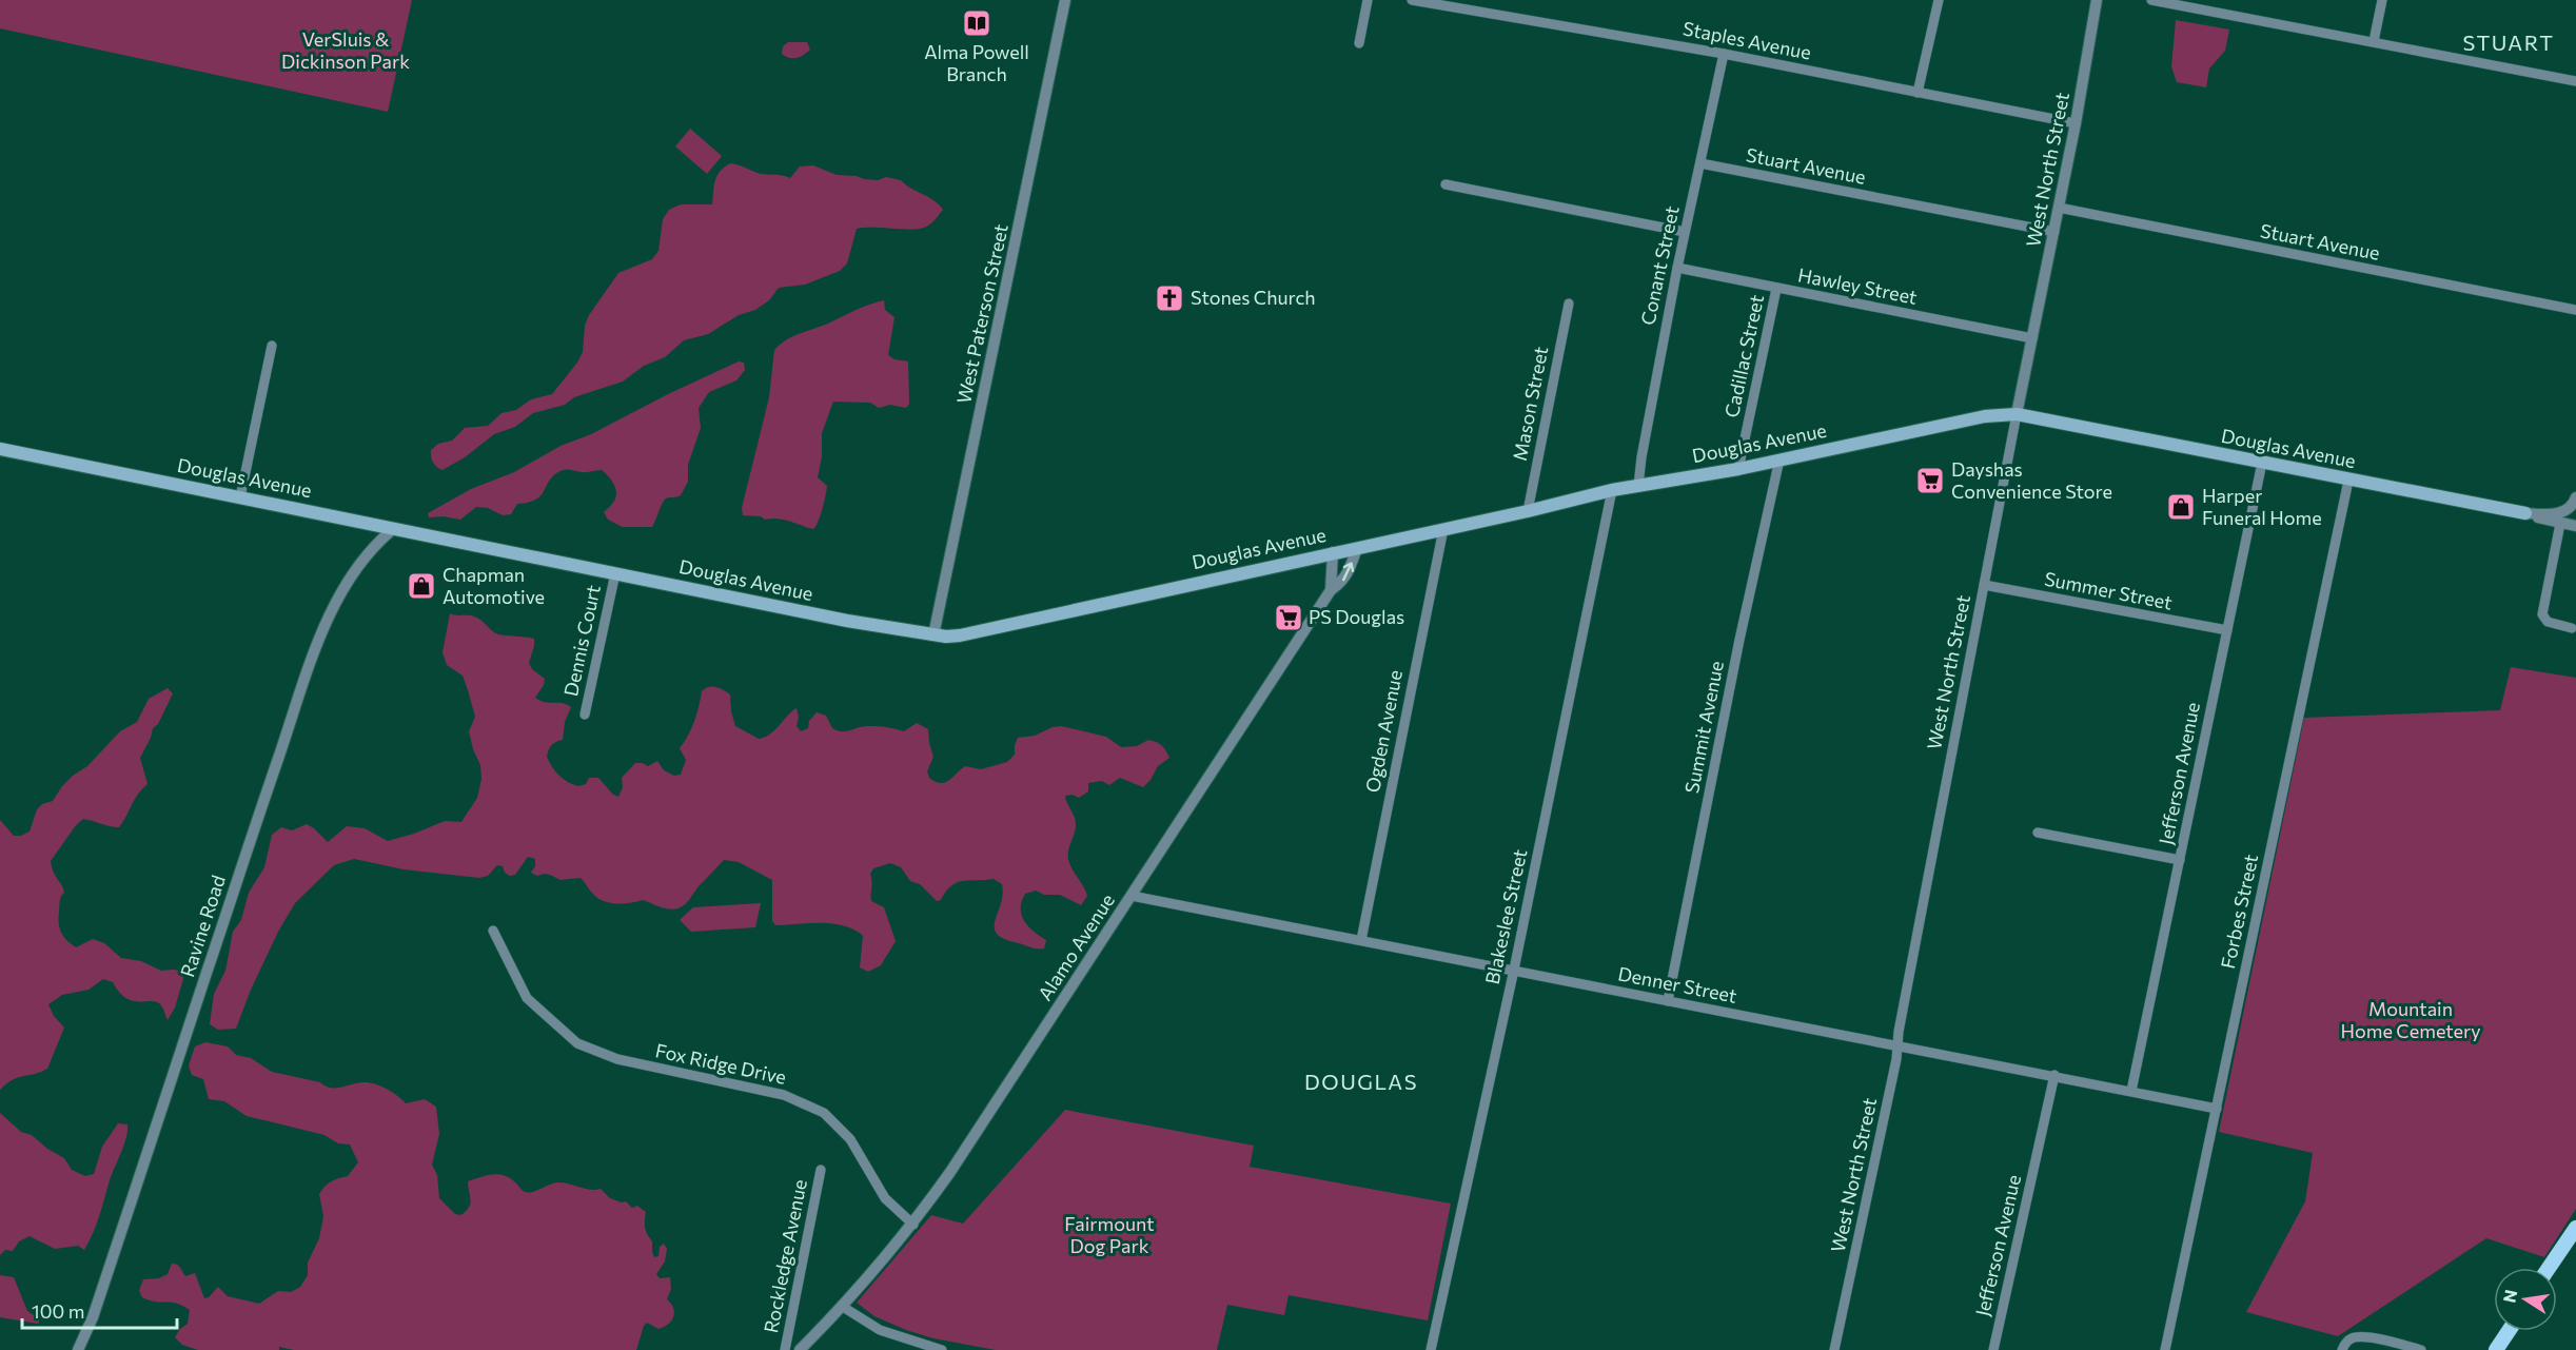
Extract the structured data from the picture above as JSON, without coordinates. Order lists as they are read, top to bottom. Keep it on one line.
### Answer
{"streets":{"main road":["Douglas Avenue"],"street":["Staples Avenue","Stuart Avenue","West North Street","Conant Street","Hawley Street","West Paterson Street","Cadillac Street","Mason Street","Summer Street","Dennis Court","Summit Avenue","Ogden Avenue","Jefferson Avenue","Forbes Street","Blakeslee Street","Ravine Road","Alamo Avenue","Denner Street","Fox Ridge Drive","Rockledge Avenue"]},"crossings":[["Staples Avenue","West North Street"],["Staples Avenue","Conant Street"],["Stuart Avenue","West North Street"],["Stuart Avenue","Conant Street"],["West North Street","Hawley Street"],["West North Street","Douglas Avenue"],["West North Street","Summer Street"],["West North Street","Denner Street"],["Conant Street","Hawley Street"],["Conant Street","Douglas Avenue"],["Hawley Street","Cadillac Street"],["West Paterson Street","Douglas Avenue"],["Cadillac Street","Douglas Avenue"],["Mason Street","Douglas Avenue"],["Douglas Avenue","Dennis Court"],["Douglas Avenue","Summit Avenue"],["Douglas Avenue","Ogden Avenue"],["Douglas Avenue","Jefferson Avenue"],["Douglas Avenue","Forbes Street"],["Douglas Avenue","Blakeslee Street"],["Douglas Avenue","Ravine Road"],["Douglas Avenue","Alamo Avenue"],["Summer Street","Jefferson Avenue"],["Summit Avenue","Denner Street"],["Ogden Avenue","Denner Street"],["Jefferson Avenue","Denner Street"],["Forbes Street","Denner Street"],["Blakeslee Street","Denner Street"],["Alamo Avenue","Denner Street"],["Alamo Avenue","Fox Ridge Drive"]],"districts":["STUART","DOUGLAS"],"parks":["VerSluis & Dickinson Park","Mountain Home Cemetery","Fairmount Dog Park"],"places":{"library":["Alma Powell Branch"],"church":["Stones Church"],"supermarket":["Dayshas Convenience Store","PS Douglas"],"shop":["Harper Funeral Home","Chapman Automotive"]},"scale_bar":"100 m","north":"left"}
